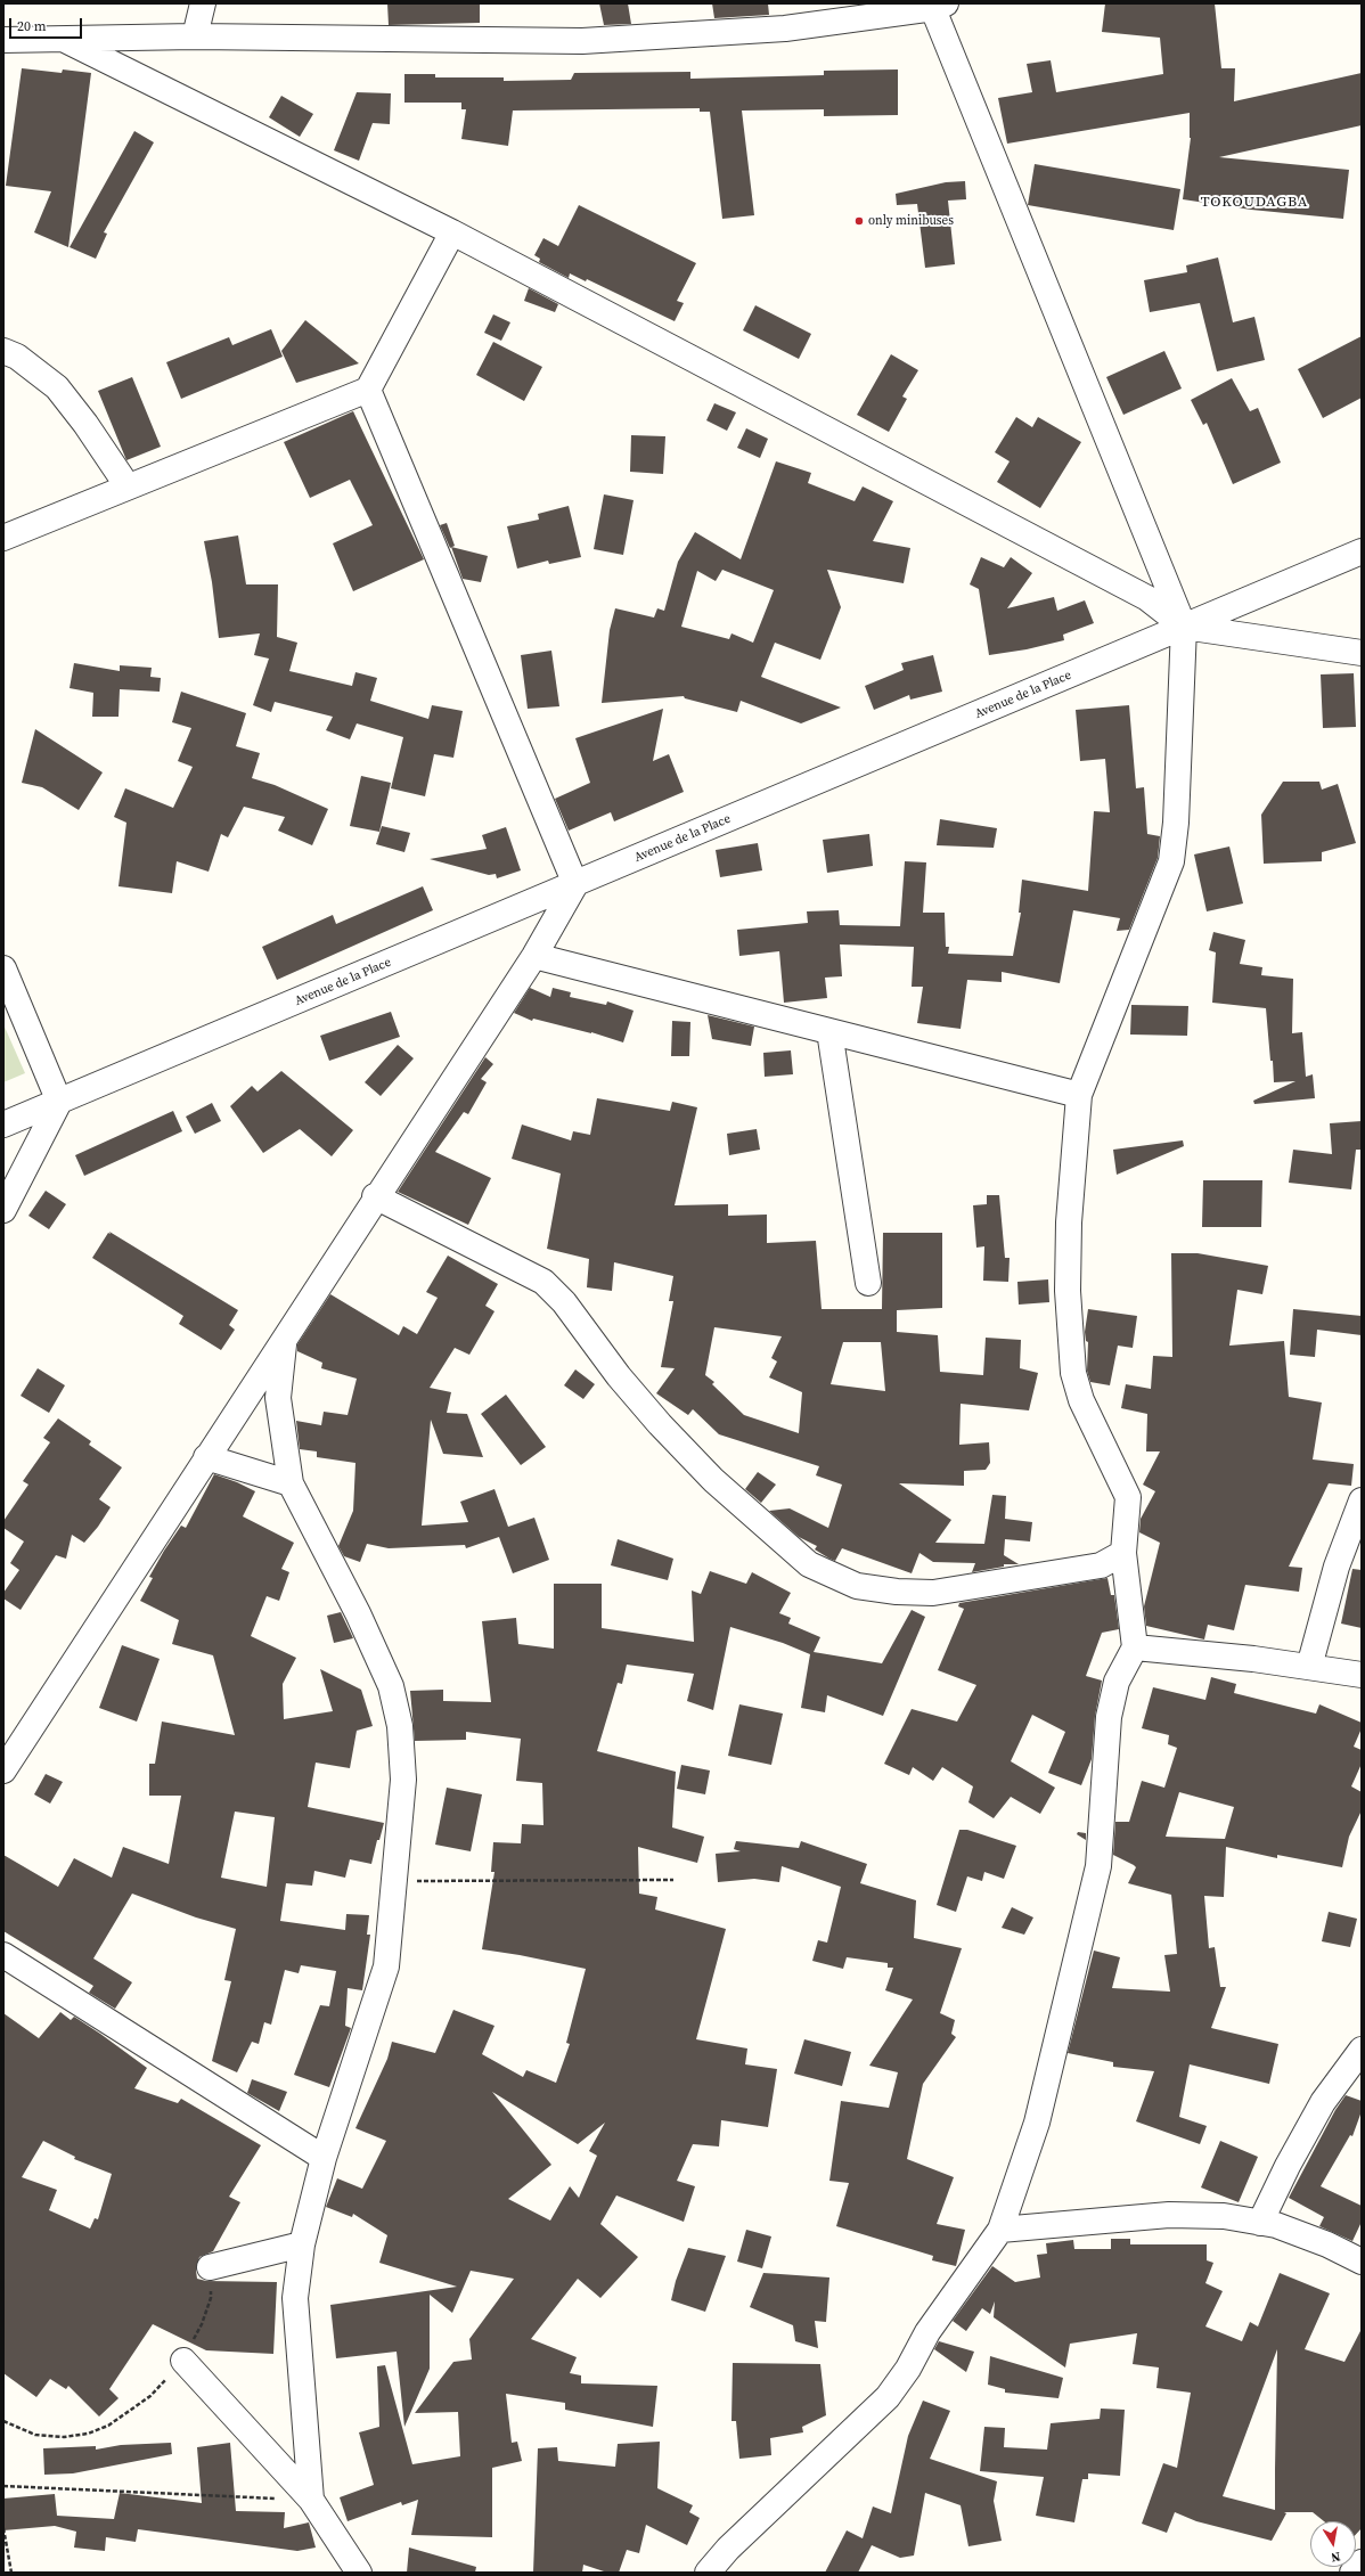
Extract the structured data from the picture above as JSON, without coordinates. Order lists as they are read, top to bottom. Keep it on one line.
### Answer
{"streets":{"street":["Avenue de la Place"]},"districts":["TOKOUDAGBA"],"places":["only minibuses"],"scale_bar":"20 m","north":"bottom"}
